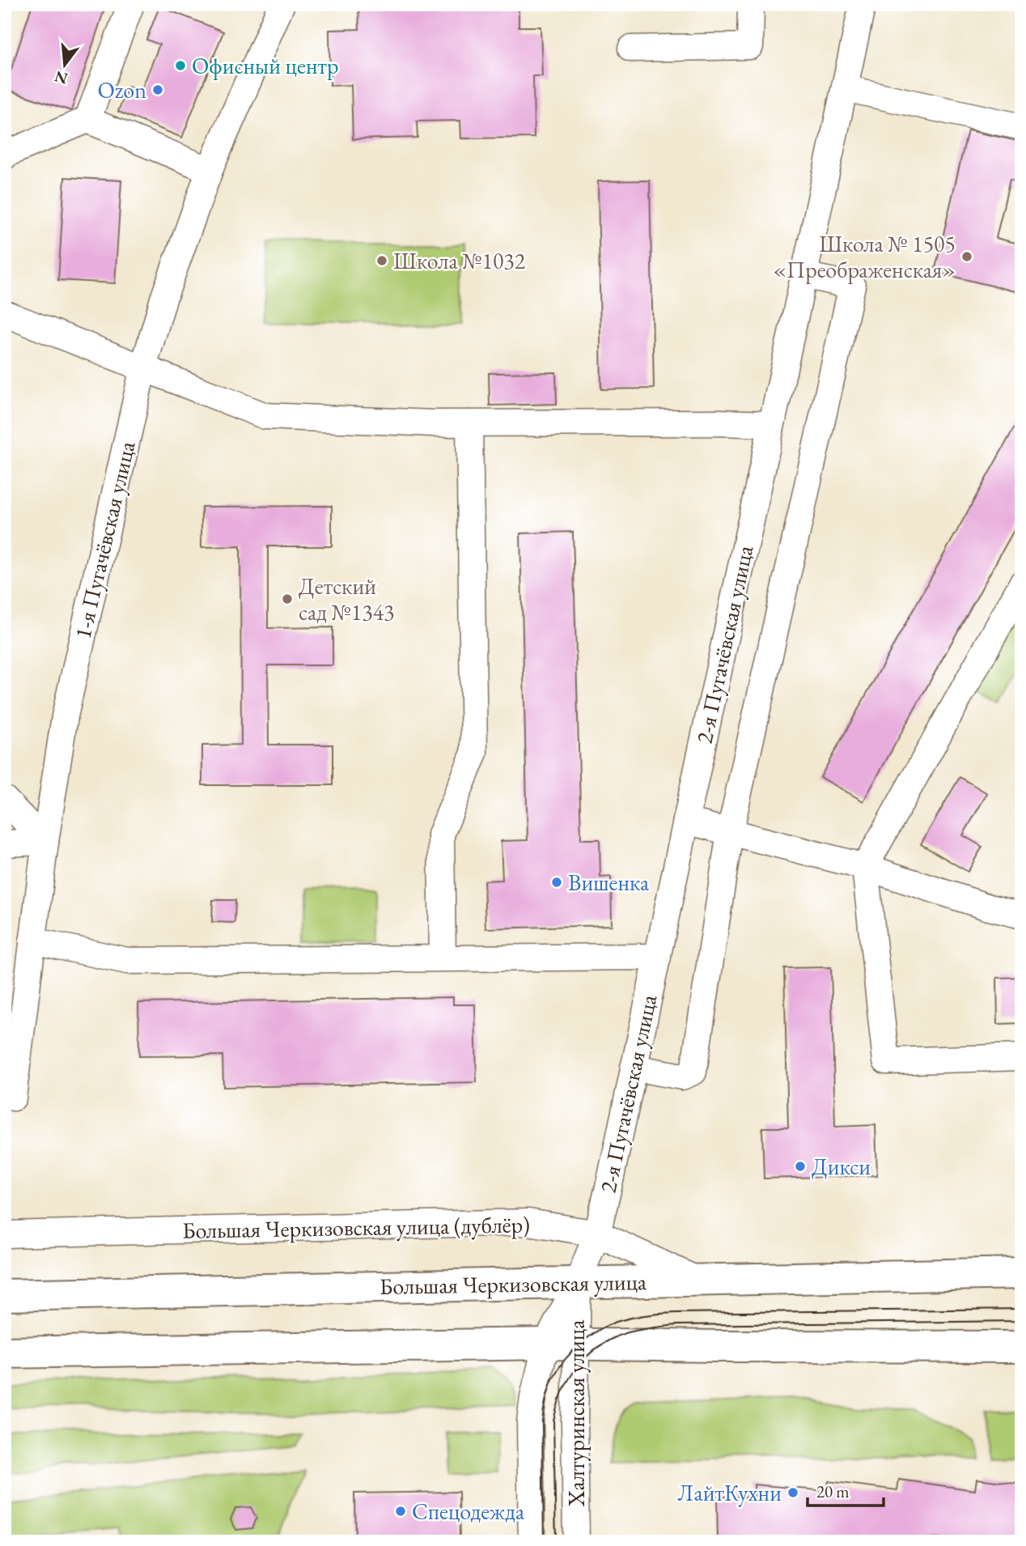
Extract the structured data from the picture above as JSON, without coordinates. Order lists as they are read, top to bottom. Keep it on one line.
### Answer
{"streets":{"main road":["Большая Черкизовская улица"],"street":["1-я Пугачёвская улица","2-я Пугачёвская улица","Большая Черкизовская улица (дублёр)","Халтуринская улица"]},"crossings":[["2-я Пугачёвская улица","Большая Черкизовская улица (дублёр)"],["2-я Пугачёвская улица","Большая Черкизовская улица"],["2-я Пугачёвская улица","Халтуринская улица"],["Большая Черкизовская улица (дублёр)","Большая Черкизовская улица"],["Большая Черкизовская улица","Халтуринская улица"]],"places":["Офисный центр","Ozon","Школа № 1505 «Преображенская»","Школа №1032","Детский сад №1343","Вишенка","Дикси","ЛайтКухни","Спецодежда"],"scale_bar":"20 m","north":"bottom"}
